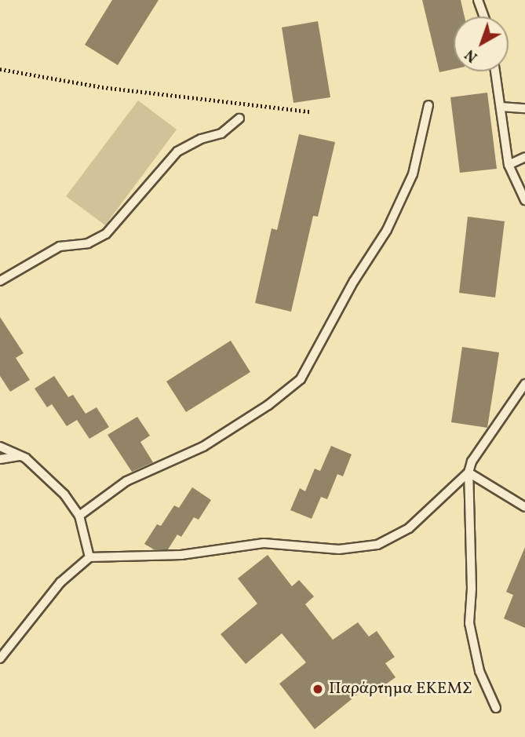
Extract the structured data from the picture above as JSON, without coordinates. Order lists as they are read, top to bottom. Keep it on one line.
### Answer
{"places":["Παράρτημα ΕΚΕΜΣ"],"north":"bottom left"}
